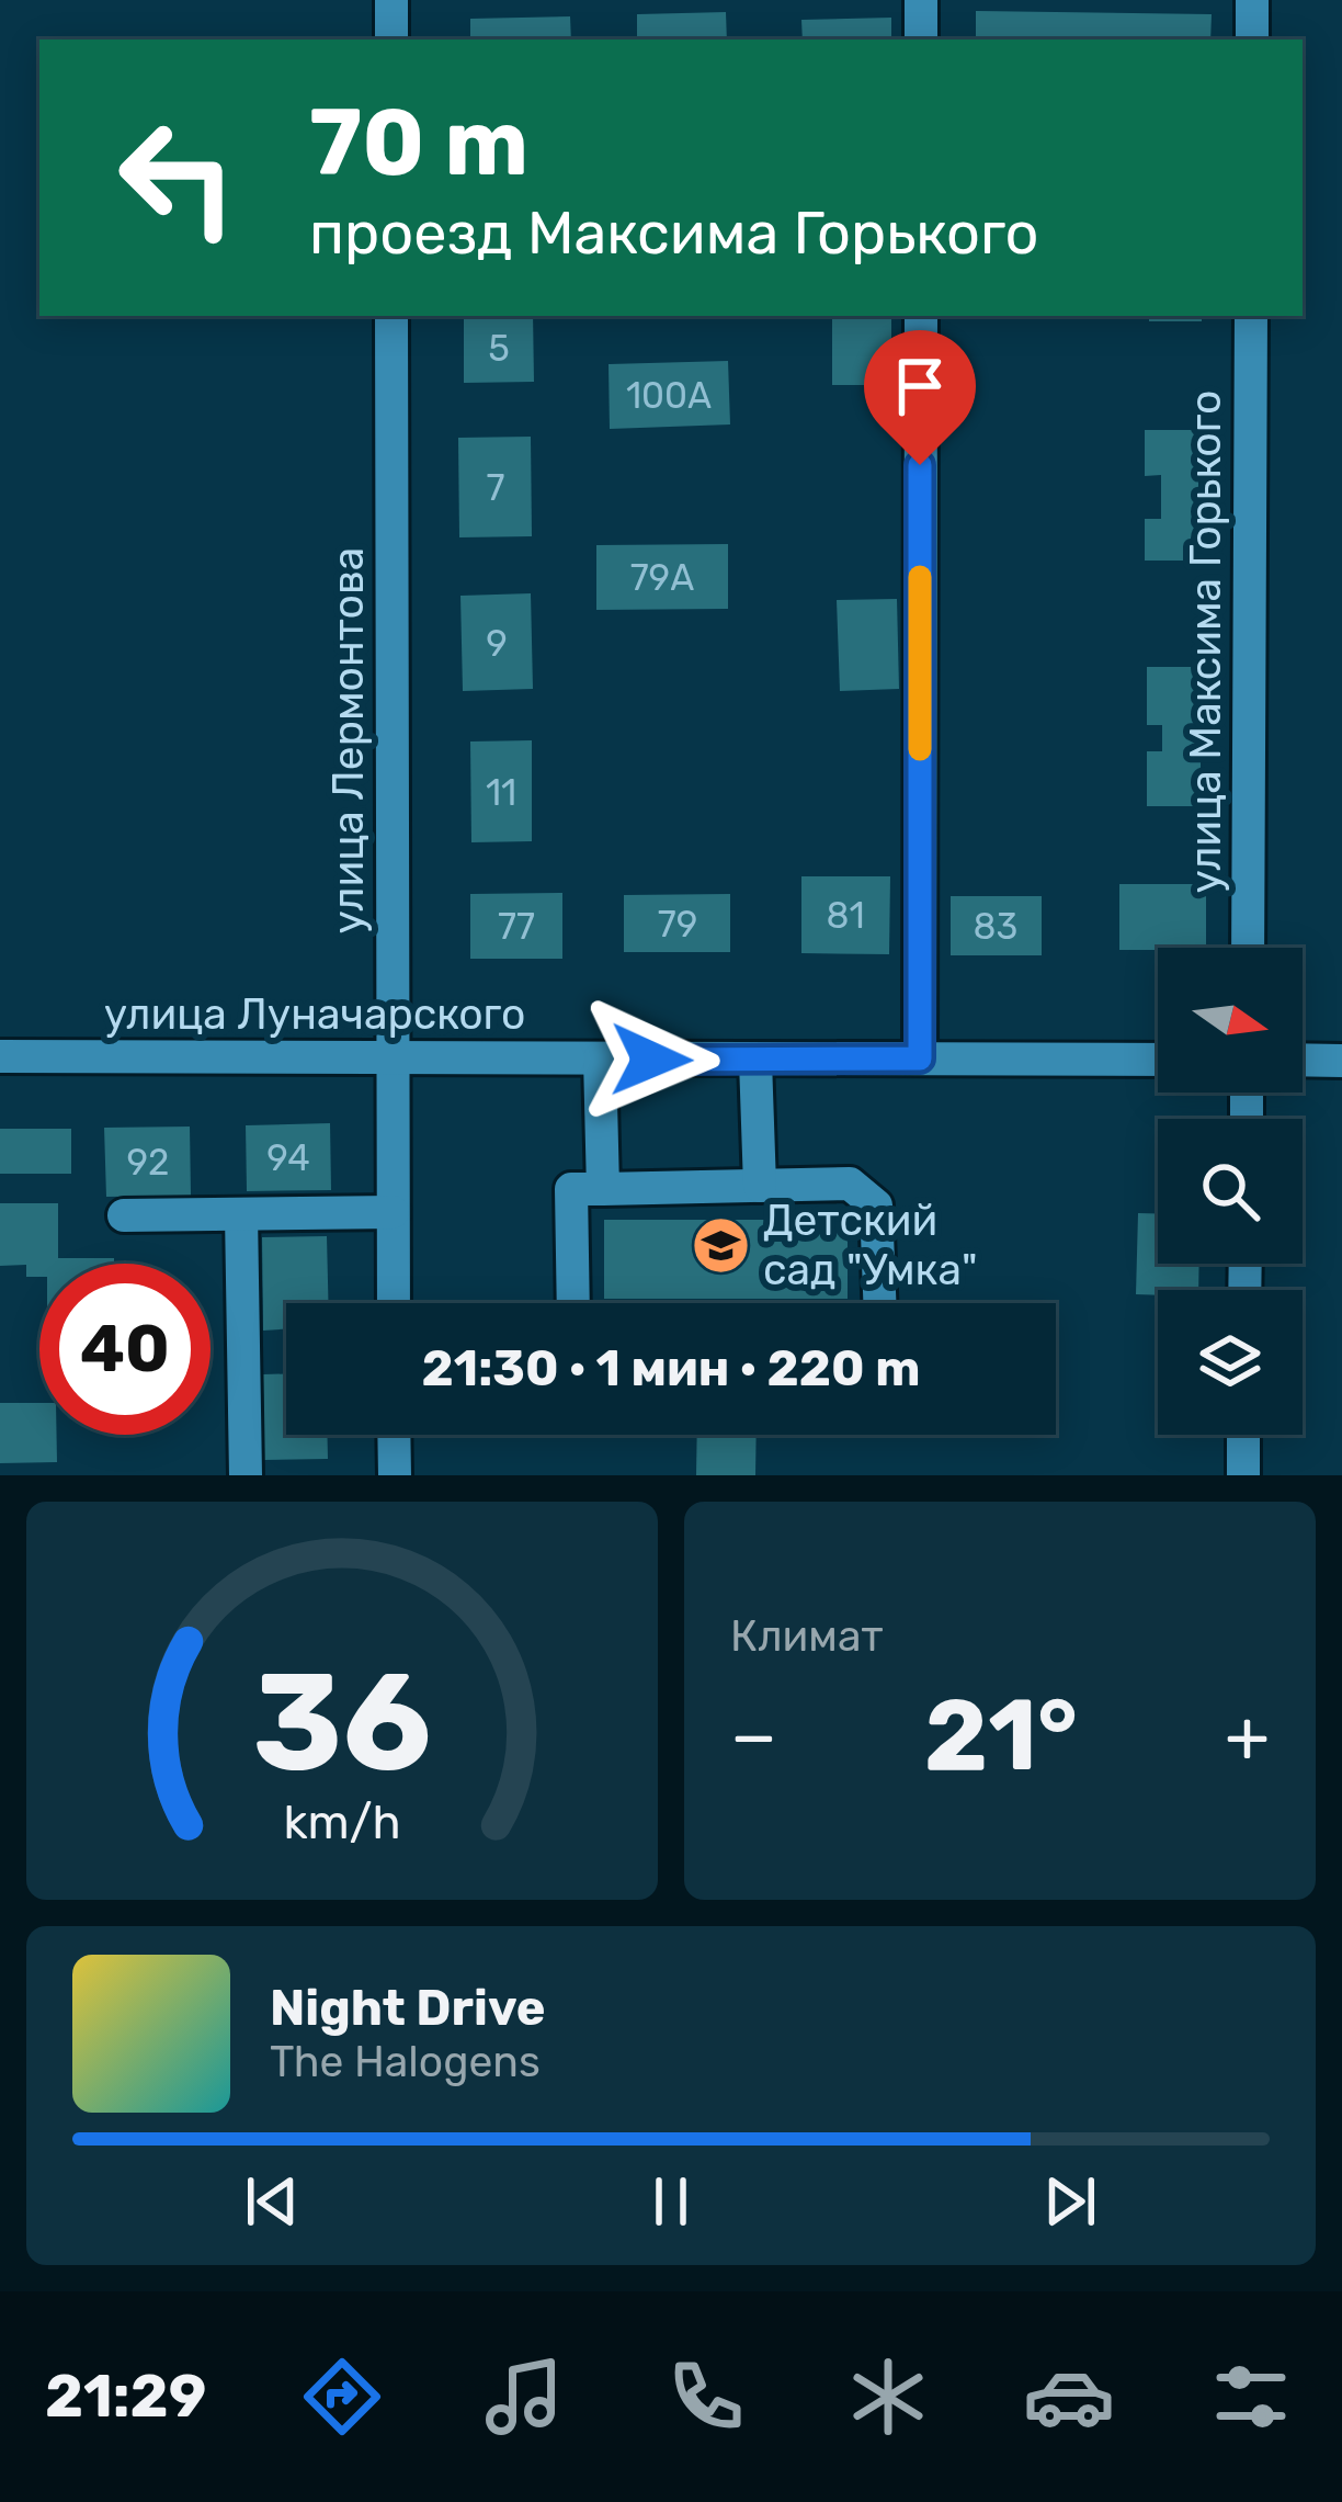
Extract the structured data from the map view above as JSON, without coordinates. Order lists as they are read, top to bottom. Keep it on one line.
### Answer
{"streets":{"street":["улица Максима Горького","улица Лермонтова","улица Луначарского"]},"crossings":[["улица Лермонтова","улица Луначарского"]],"places":{"school or university":["Детский сад \"Умка\""]},"house_numbers":["5","100А","7","79А","9","11","81","79","77","83","94","92"],"north":"right","page":{"turn":["70 m","проезд Максима Горького"],"limit":"40","trip":"21:30 · 1 мин · 220 m","tile":"Климат","heat":["−","21°","+"],"song":["Night Drive","The Halogens"],"tabs":"21:29","gauge":["36","km/h"]}}
